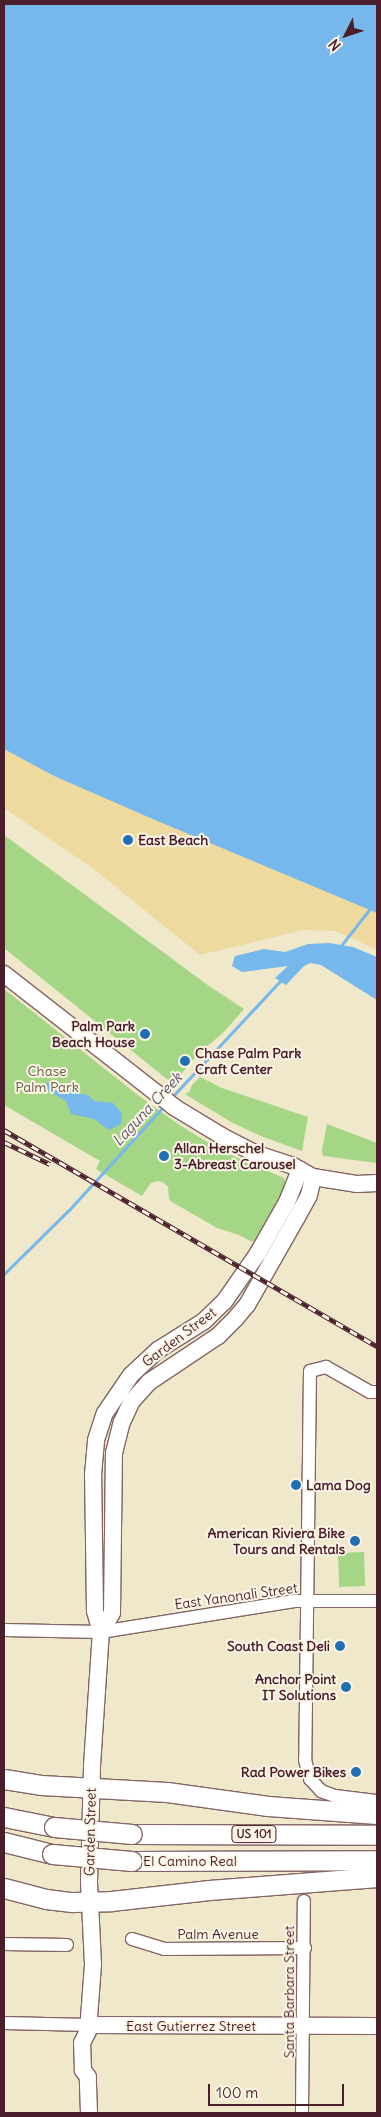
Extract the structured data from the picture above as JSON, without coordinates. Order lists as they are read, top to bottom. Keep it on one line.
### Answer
{"streets":{"highway":["US 101","El Camino Real"],"main road":["Garden Street","East Gutierrez Street"],"street":["East Yanonali Street","Palm Avenue","Santa Barbara Street"]},"crossings":[["Garden Street","East Yanonali Street"],["Garden Street","East Gutierrez Street"],["Palm Avenue","Santa Barbara Street"],["Santa Barbara Street","East Gutierrez Street"]],"water":["Laguna Creek"],"parks":["Chase Palm Park"],"places":["East Beach","Palm Park Beach House","Chase Palm Park Craft Center","Allan Herschel 3-Abreast Carousel","Lama Dog","American Riviera Bike Tours and Rentals","South Coast Deli","Anchor Point IT Solutions","Rad Power Bikes"],"scale_bar":"100 m","north":"bottom left"}
